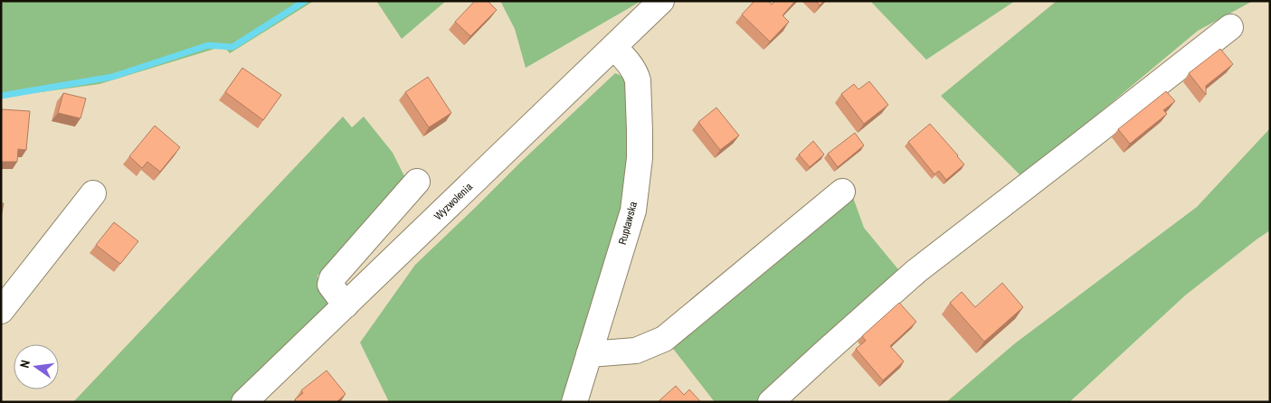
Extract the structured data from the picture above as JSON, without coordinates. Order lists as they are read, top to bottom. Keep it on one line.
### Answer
{"streets":{"street":["Wyzwolenia","Ruptawska"]},"crossings":[["Wyzwolenia","Ruptawska"]],"north":"left"}
